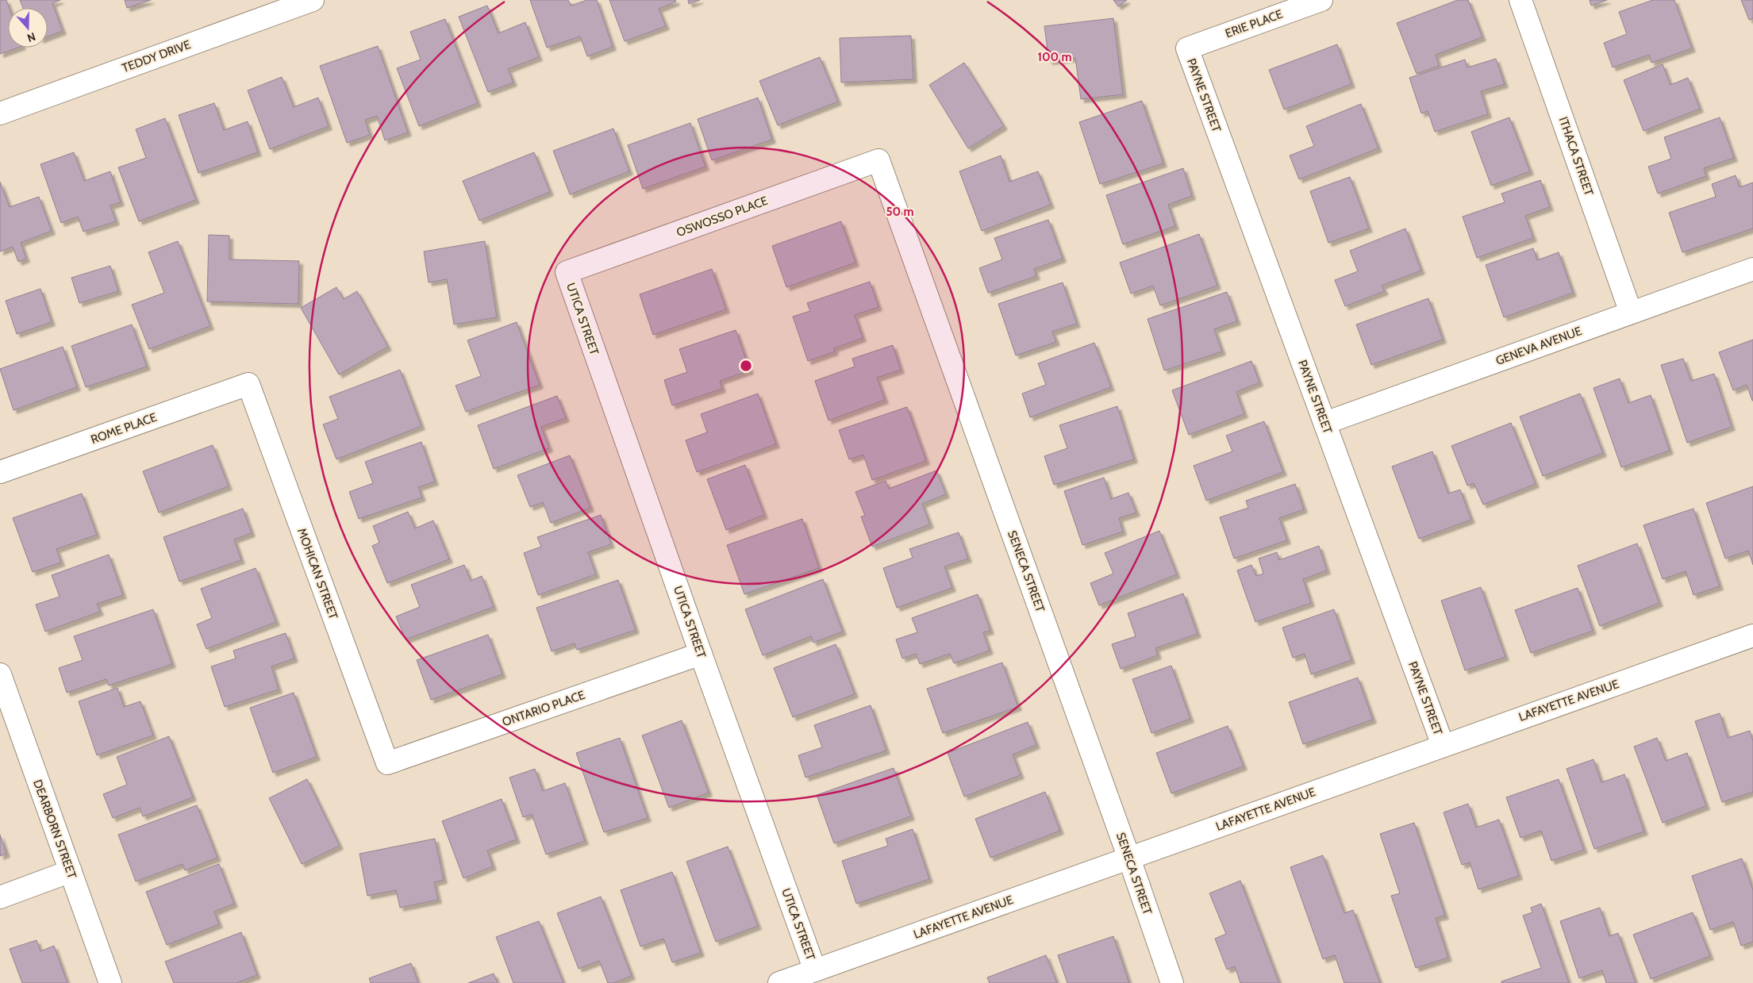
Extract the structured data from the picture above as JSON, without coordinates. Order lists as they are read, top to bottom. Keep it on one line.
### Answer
{"streets":{"street":["ERIE PLACE","TEDDY DRIVE","PAYNE STREET","ITHACA STREET","OSWOSSO PLACE","UTICA STREET","GENEVA AVENUE","ROME PLACE","SENECA STREET","MOHICAN STREET","LAFAYETTE AVENUE","ONTARIO PLACE","DEARBORN STREET"]},"crossings":[["ERIE PLACE","PAYNE STREET"],["PAYNE STREET","GENEVA AVENUE"],["PAYNE STREET","LAFAYETTE AVENUE"],["ITHACA STREET","GENEVA AVENUE"],["OSWOSSO PLACE","UTICA STREET"],["OSWOSSO PLACE","SENECA STREET"],["UTICA STREET","LAFAYETTE AVENUE"],["UTICA STREET","ONTARIO PLACE"],["ROME PLACE","MOHICAN STREET"],["SENECA STREET","LAFAYETTE AVENUE"],["MOHICAN STREET","ONTARIO PLACE"]],"north":"bottom","rings":["100 m","50 m"]}
